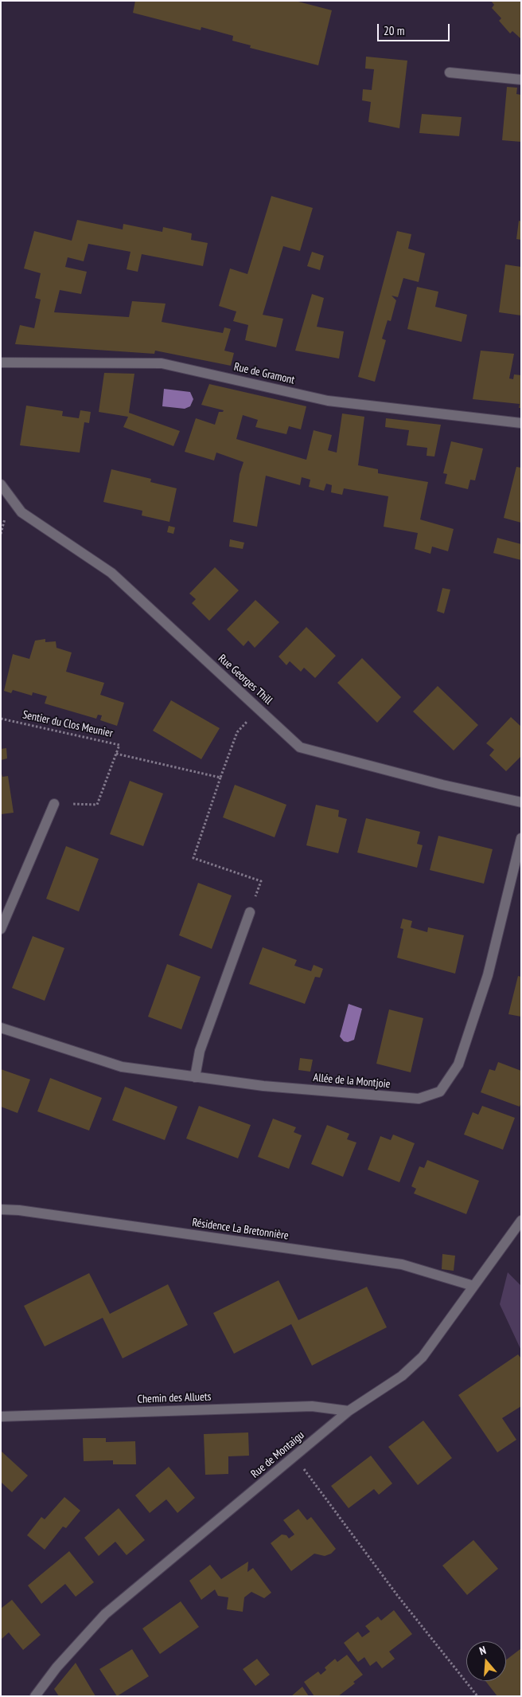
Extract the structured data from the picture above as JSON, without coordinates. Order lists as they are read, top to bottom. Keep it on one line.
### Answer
{"streets":{"street":["Rue de Gramont","Rue Georges Thill","Allée de la Montjoie","Résidence La Bretonnière","Chemin des Alluets","Rue de Montaigu"],"path":["Sentier du Clos Meunier"]},"crossings":[["Résidence La Bretonnière","Rue de Montaigu"],["Chemin des Alluets","Rue de Montaigu"]],"scale_bar":"20 m","north":"top"}
